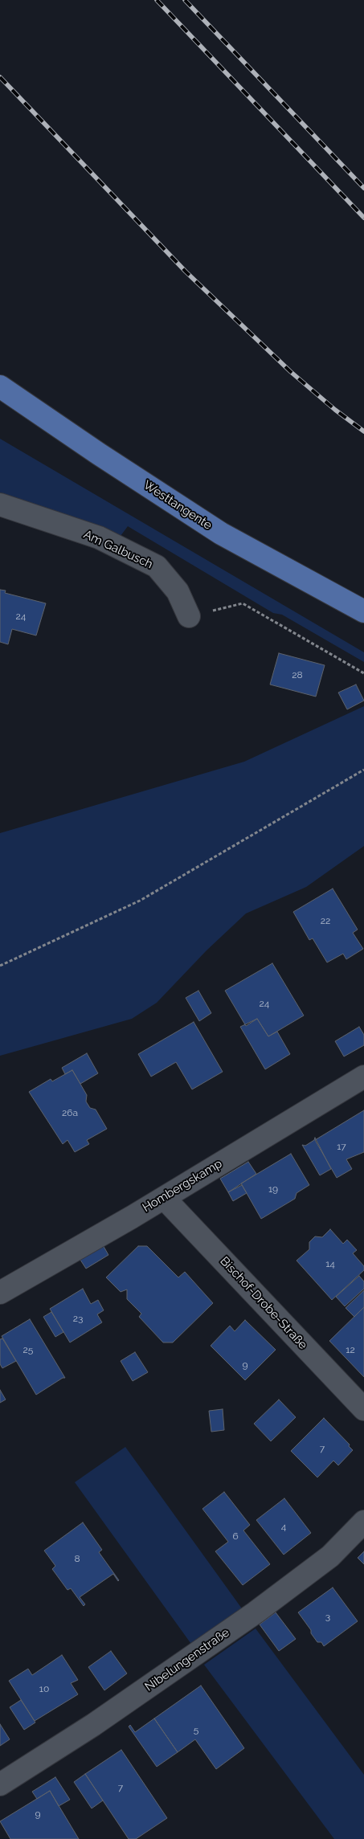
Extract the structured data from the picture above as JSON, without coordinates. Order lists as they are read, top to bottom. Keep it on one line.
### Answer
{"streets":{"main road":["Westtangente"],"street":["Am Galbusch","Hombergskamp","Bischof-Drobe-Straße","Nibelungenstraße"]},"crossings":[["Hombergskamp","Bischof-Drobe-Straße"]],"house_numbers":["24","28","22","24","26a","17","19","14","23","25","12","9","7","4","6","8","3","10","5","7","9"]}
